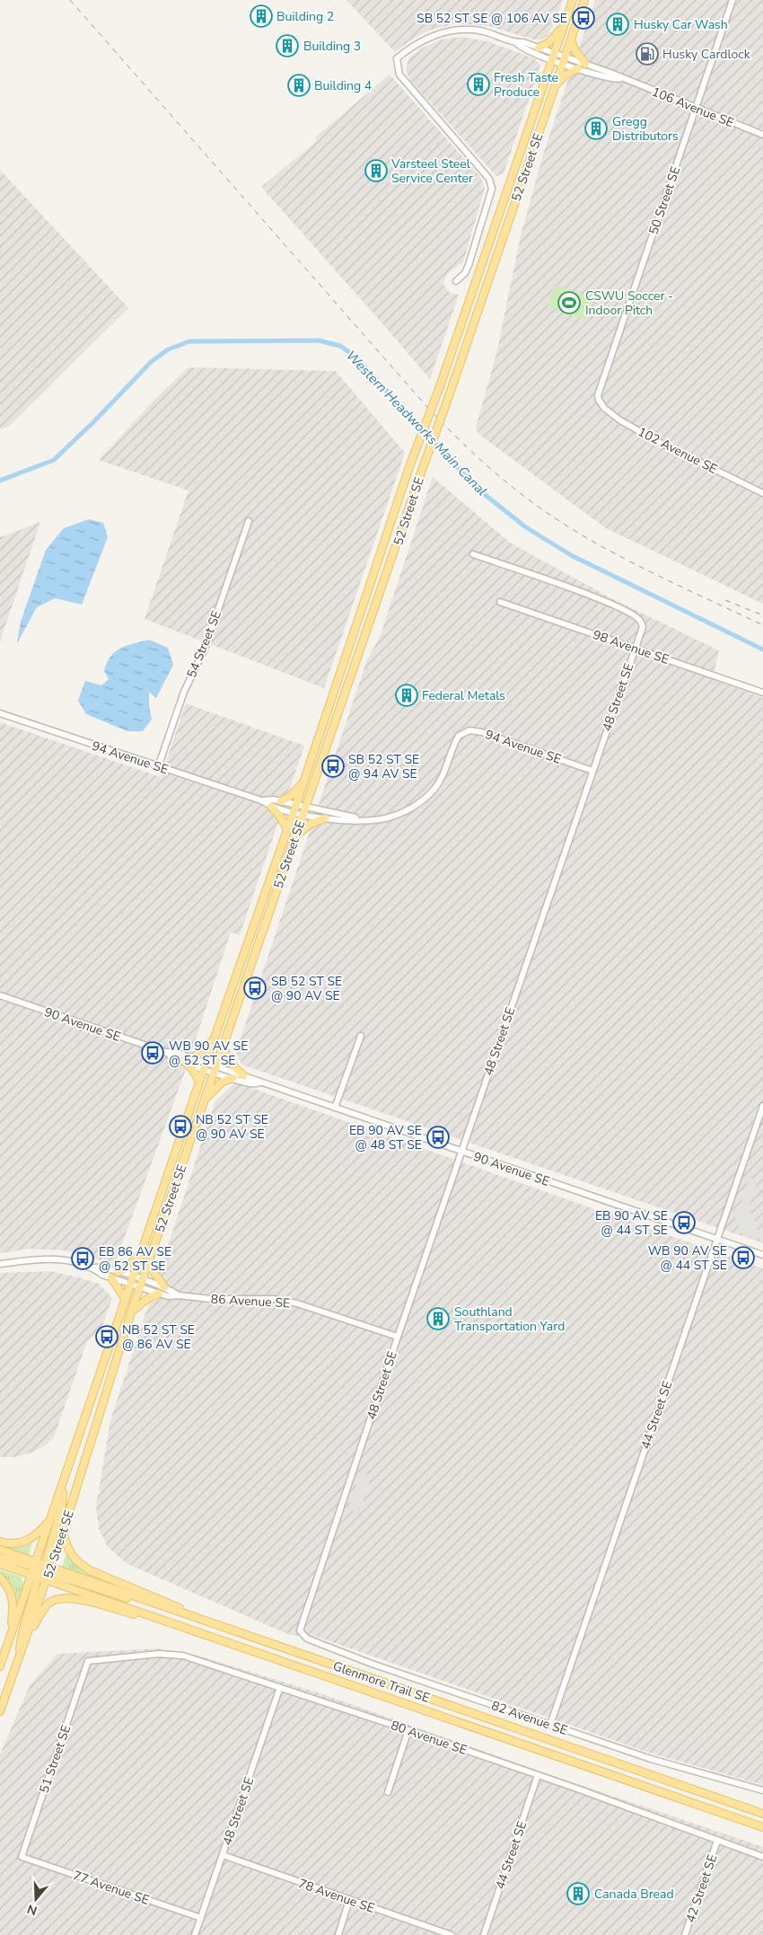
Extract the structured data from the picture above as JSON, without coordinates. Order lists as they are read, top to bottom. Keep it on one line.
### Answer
{"streets":{"main road":["52 Street SE","Glenmore Trail SE"],"street":["106 Avenue SE","50 Street SE","102 Avenue SE","54 Street SE","98 Avenue SE","48 Street SE","94 Avenue SE","90 Avenue SE","86 Avenue SE","44 Street SE","82 Avenue SE","80 Avenue SE","51 Street SE","77 Avenue SE","42 Street SE","78 Avenue SE"]},"crossings":[["106 Avenue SE","52 Street SE"],["106 Avenue SE","50 Street SE"],["52 Street SE","94 Avenue SE"],["52 Street SE","90 Avenue SE"],["52 Street SE","86 Avenue SE"],["52 Street SE","Glenmore Trail SE"],["50 Street SE","102 Avenue SE"],["54 Street SE","94 Avenue SE"],["98 Avenue SE","48 Street SE"],["48 Street SE","94 Avenue SE"],["48 Street SE","90 Avenue SE"],["48 Street SE","86 Avenue SE"],["48 Street SE","82 Avenue SE"],["48 Street SE","80 Avenue SE"],["48 Street SE","77 Avenue SE"],["48 Street SE","78 Avenue SE"],["90 Avenue SE","44 Street SE"],["44 Street SE","82 Avenue SE"],["44 Street SE","80 Avenue SE"],["80 Avenue SE","51 Street SE"],["80 Avenue SE","42 Street SE"],["51 Street SE","77 Avenue SE"]],"water":["Western Headworks Main Canal"],"places":{"building":["Building 2","Husky Car Wash","Building 3","Fresh Taste Produce","Building 4","Gregg Distributors","Varsteel Steel Service Center","Federal Metals","Southland Transportation Yard","Canada Bread"],"bus stop":["SB 52 ST SE @ 106 AV SE","SB 52 ST SE @ 94 AV SE","SB 52 ST SE @ 90 AV SE","WB 90 AV SE @ 52 ST SE","NB 52 ST SE @ 90 AV SE","EB 90 AV SE @ 48 ST SE","EB 90 AV SE @ 44 ST SE","WB 90 AV SE @ 44 ST SE","EB 86 AV SE @ 52 ST SE","NB 52 ST SE @ 86 AV SE"],"fuel station":["Husky Cardlock"],"sports":["CSWU Soccer - Indoor Pitch"]},"north":"bottom"}
